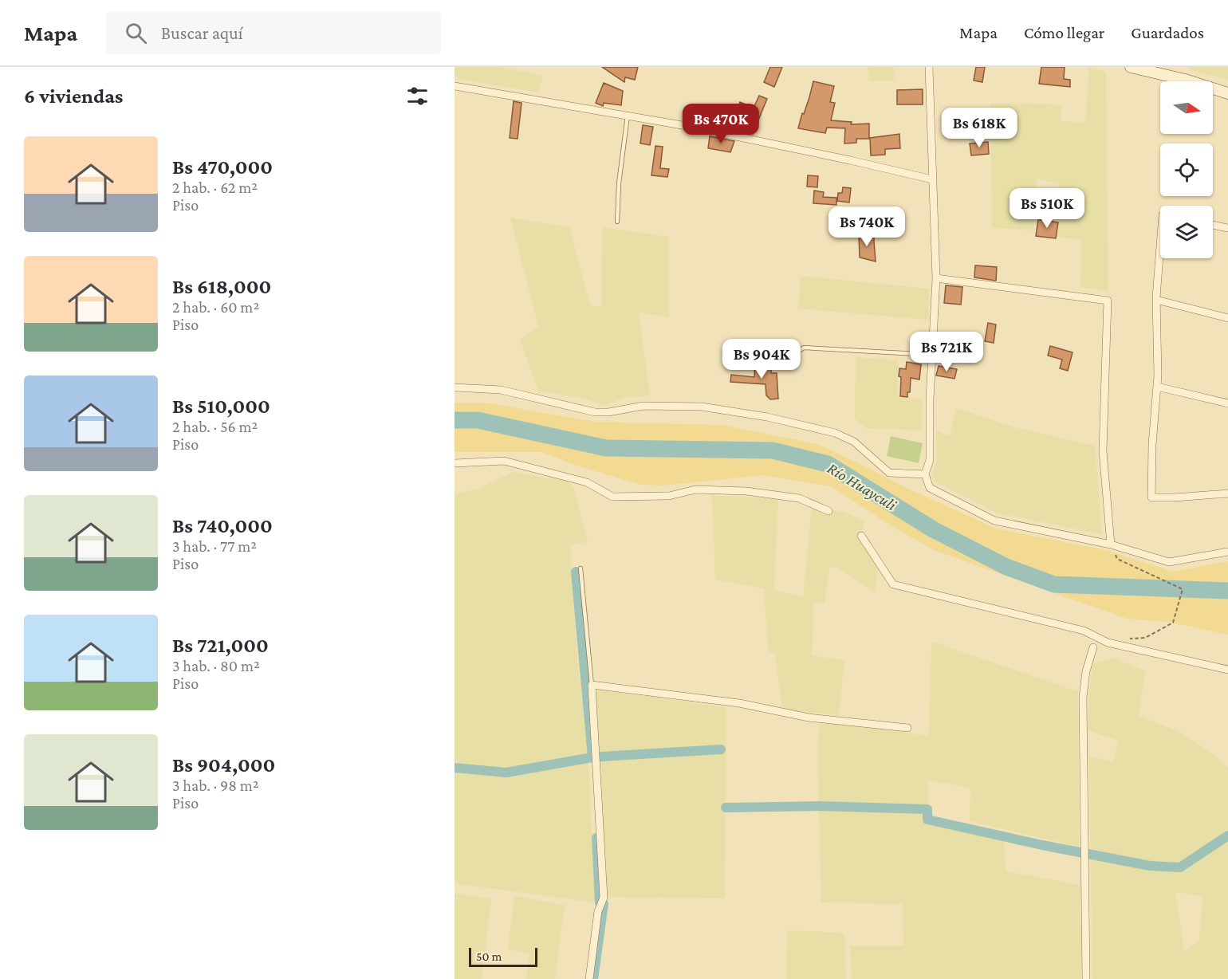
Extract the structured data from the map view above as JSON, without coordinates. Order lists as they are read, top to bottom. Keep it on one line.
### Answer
{"water":["Río Huayculi"],"scale_bar":"50 m","north":"right","page":{"header":"Mapa","search":"Buscar aquí","nav":["Mapa","Cómo llegar","Guardados"],"heading":"6 viviendas","price":["Bs 470K","Bs 618K","Bs 510K","Bs 740K","Bs 721K","Bs 904K"],"list":[{"name":"Bs 470,000","note":"2 hab. · 62 m² · Piso"},{"name":"Bs 618,000","note":"2 hab. · 60 m² · Piso"},{"name":"Bs 510,000","note":"2 hab. · 56 m² · Piso"},{"name":"Bs 740,000","note":"3 hab. · 77 m² · Piso"},{"name":"Bs 721,000","note":"3 hab. · 80 m² · Piso"},{"name":"Bs 904,000","note":"3 hab. · 98 m² · Piso"}],"scale":"50 m"}}
